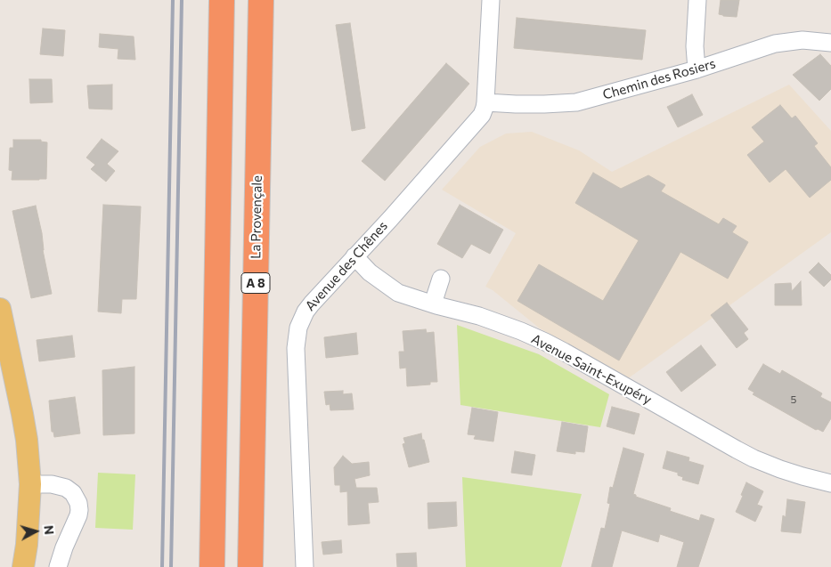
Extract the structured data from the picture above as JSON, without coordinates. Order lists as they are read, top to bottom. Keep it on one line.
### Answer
{"streets":{"highway":["La Provençale","A 8"],"street":["Chemin des Rosiers","Avenue des Chênes","Avenue Saint-Exupéry"]},"crossings":[["Chemin des Rosiers","Avenue des Chênes"],["Avenue des Chênes","Avenue Saint-Exupéry"]],"house_numbers":["5"],"north":"right"}
